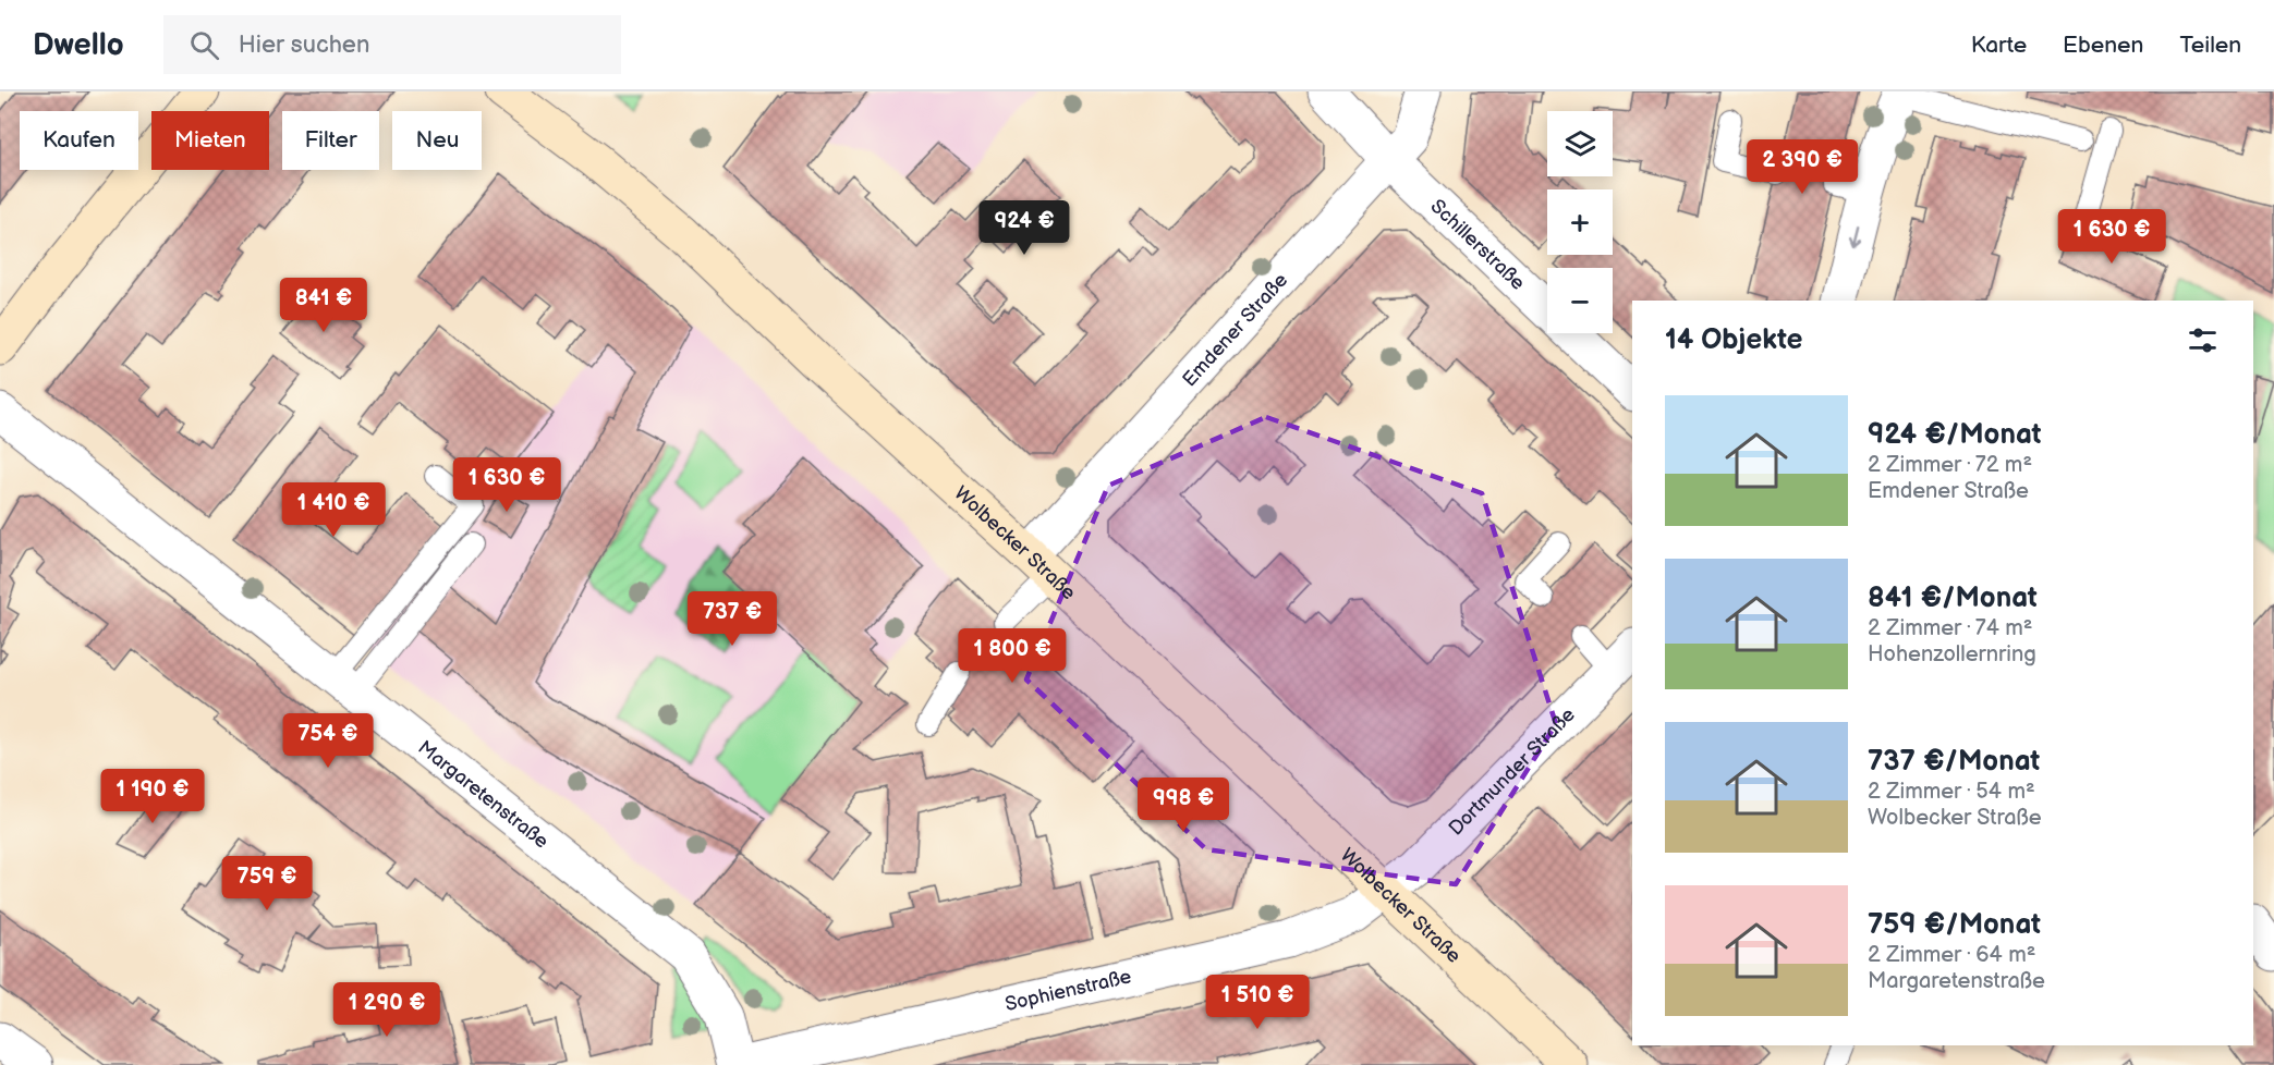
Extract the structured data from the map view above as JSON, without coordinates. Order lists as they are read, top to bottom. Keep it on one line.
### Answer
{"streets":{"main road":["Wolbecker Straße"],"street":["Schillerstraße","Emdener Straße","Dortmunder Straße","Margaretenstraße","Sophienstraße"]},"crossings":[["Schillerstraße","Emdener Straße"],["Emdener Straße","Wolbecker Straße"],["Wolbecker Straße","Dortmunder Straße"],["Wolbecker Straße","Sophienstraße"],["Dortmunder Straße","Sophienstraße"],["Margaretenstraße","Sophienstraße"]],"page":{"header":"Dwello","search":"Hier suchen","nav":["Karte","Ebenen","Teilen"],"map_buttons":["+","−"],"chip":["Kaufen","Mieten","Filter","Neu"],"price":["2 390 €","924 €","1 630 €","841 €","1 630 €","1 410 €","737 €","1 800 €","754 €","1 190 €","998 €","759 €","1 510 €","1 290 €"],"heading":"14 Objekte","list":[{"name":"924 €/Monat","note":"2 Zimmer · 72 m² · Emdener Straße"},{"name":"841 €/Monat","note":"2 Zimmer · 74 m² · Hohenzollernring"},{"name":"737 €/Monat","note":"2 Zimmer · 54 m² · Wolbecker Straße"},{"name":"759 €/Monat","note":"2 Zimmer · 64 m² · Margaretenstraße"}]}}
